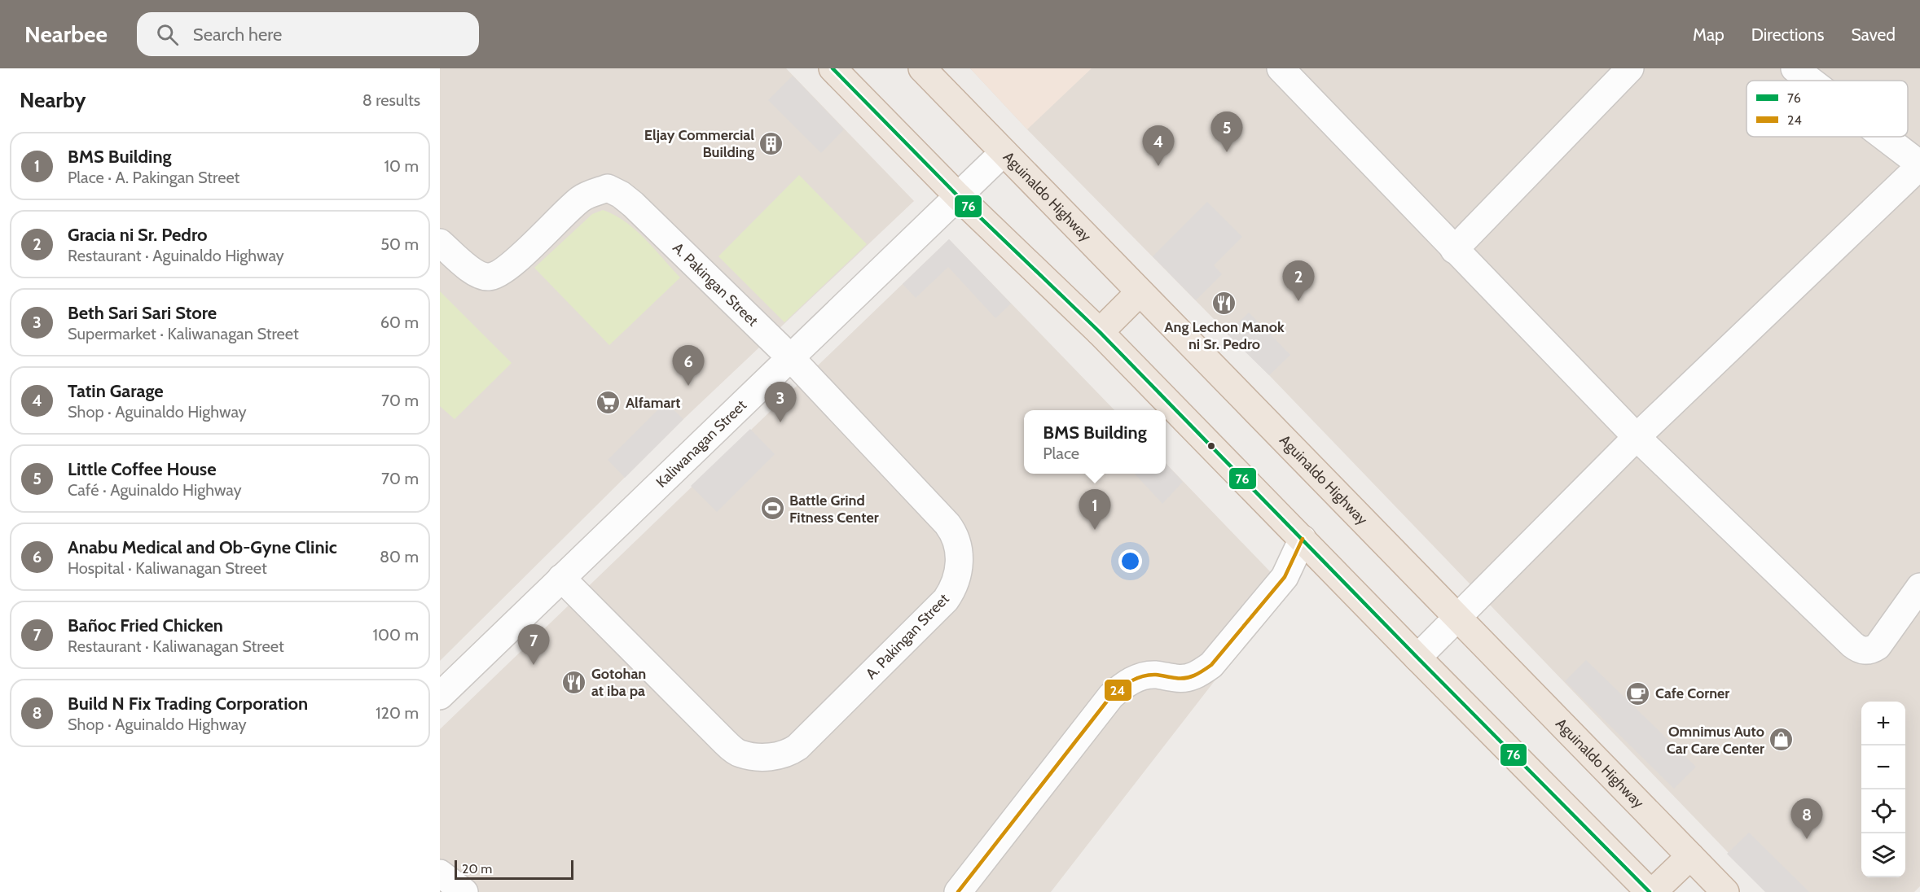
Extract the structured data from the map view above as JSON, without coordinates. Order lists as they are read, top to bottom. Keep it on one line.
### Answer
{"streets":{"highway":["Aguinaldo Highway"],"street":["A. Pakingan Street","Kaliwanagan Street"]},"crossings":[["Aguinaldo Highway","Kaliwanagan Street"],["A. Pakingan Street","Kaliwanagan Street"]],"places":{"building":["Eljay Commercial Building"],"restaurant":["Ang Lechon Manok ni Sr. Pedro","Gotohan at iba pa"],"supermarket":["Alfamart"],"sports":["Battle Grind Fitness Center"],"cafe":["Cafe Corner"],"shop":["Omnimus Auto Car Care Center"]},"lines":["transit line 76","transit line 24"],"legend":["76","24"],"scale_bar":"20 m","page":{"header":"Nearbee","search":"Search here","nav":["Map","Directions","Saved"],"heading":["Nearby","8 results"],"pins":["5","4","2","6","3","1","7","8"],"list":[{"mark":"1","name":"BMS Building","note":"Place · A. Pakingan Street","value":"10 m"},{"mark":"2","name":"Gracia ni Sr. Pedro","note":"Restaurant · Aguinaldo Highway","value":"50 m"},{"mark":"3","name":"Beth Sari Sari Store","note":"Supermarket · Kaliwanagan Street","value":"60 m"},{"mark":"4","name":"Tatin Garage","note":"Shop · Aguinaldo Highway","value":"70 m"},{"mark":"5","name":"Little Coffee House","note":"Café · Aguinaldo Highway","value":"70 m"},{"mark":"6","name":"Anabu Medical and Ob-Gyne Clinic","note":"Hospital · Kaliwanagan Street","value":"80 m"},{"mark":"7","name":"Bañoc Fried Chicken","note":"Restaurant · Kaliwanagan Street","value":"100 m"},{"mark":"8","name":"Build N Fix Trading Corporation","note":"Shop · Aguinaldo Highway","value":"120 m"}],"popup":["BMS Building","Place"],"map_buttons":["+","−"],"scale":"20 m"}}
